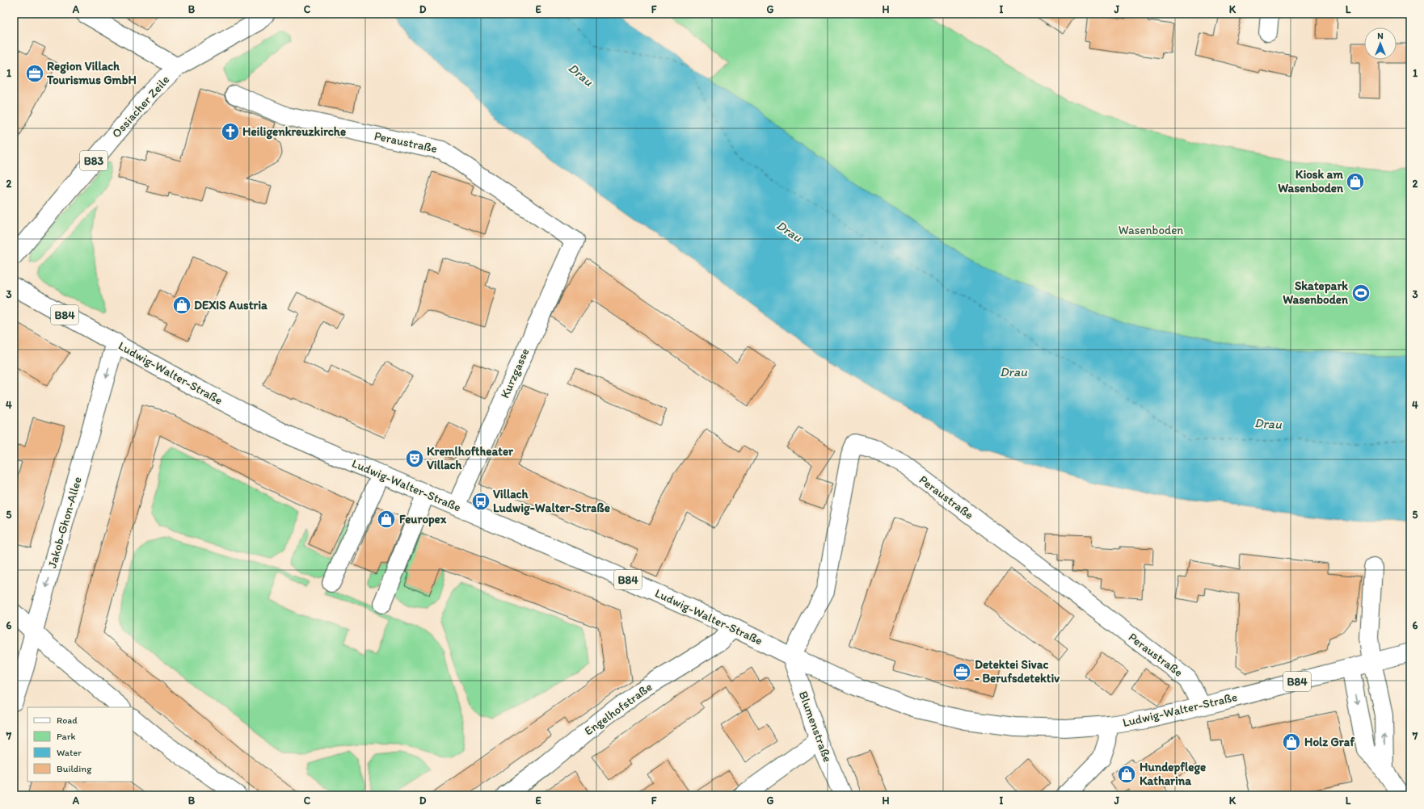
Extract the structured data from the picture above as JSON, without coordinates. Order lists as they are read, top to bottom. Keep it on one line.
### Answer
{"streets":{"street":["Ossiacher Zeile","Peraustraße","B83","B84","Ludwig-Walter-Straße","Kurzgasse","Jakob-Ghon-Allee","Engelhofstraße","Blumenstraße"]},"crossings":[["Peraustraße","Ludwig-Walter-Straße"],["Peraustraße","Kurzgasse"],["Peraustraße","Blumenstraße"],["Ludwig-Walter-Straße","Kurzgasse"],["Ludwig-Walter-Straße","Jakob-Ghon-Allee"],["Ludwig-Walter-Straße","Engelhofstraße"],["Ludwig-Walter-Straße","Blumenstraße"]],"one_way":["Jakob-Ghon-Allee"],"water":["Drau"],"parks":["Wasenboden"],"places":{"office":["Region Villach Tourismus GmbH","Detektei Sivac - Berufsdetektiv"],"church":["Heiligenkreuzkirche"],"shop":["Kiosk am Wasenboden","DEXIS Austria","Feuropex","Holz Graf","Hundepflege Katharina"],"sports":["Skatepark Wasenboden"],"theatre":["Kremlhoftheater Villach"],"bus stop":["Villach Ludwig-Walter-Straße"]},"legend":["Road","Park","Water","Building"],"north":"top","grid":{"columns":["A","B","C","D","E","F","G","H","I","J","K","L"],"rows":["1","2","3","4","5","6","7"]}}
